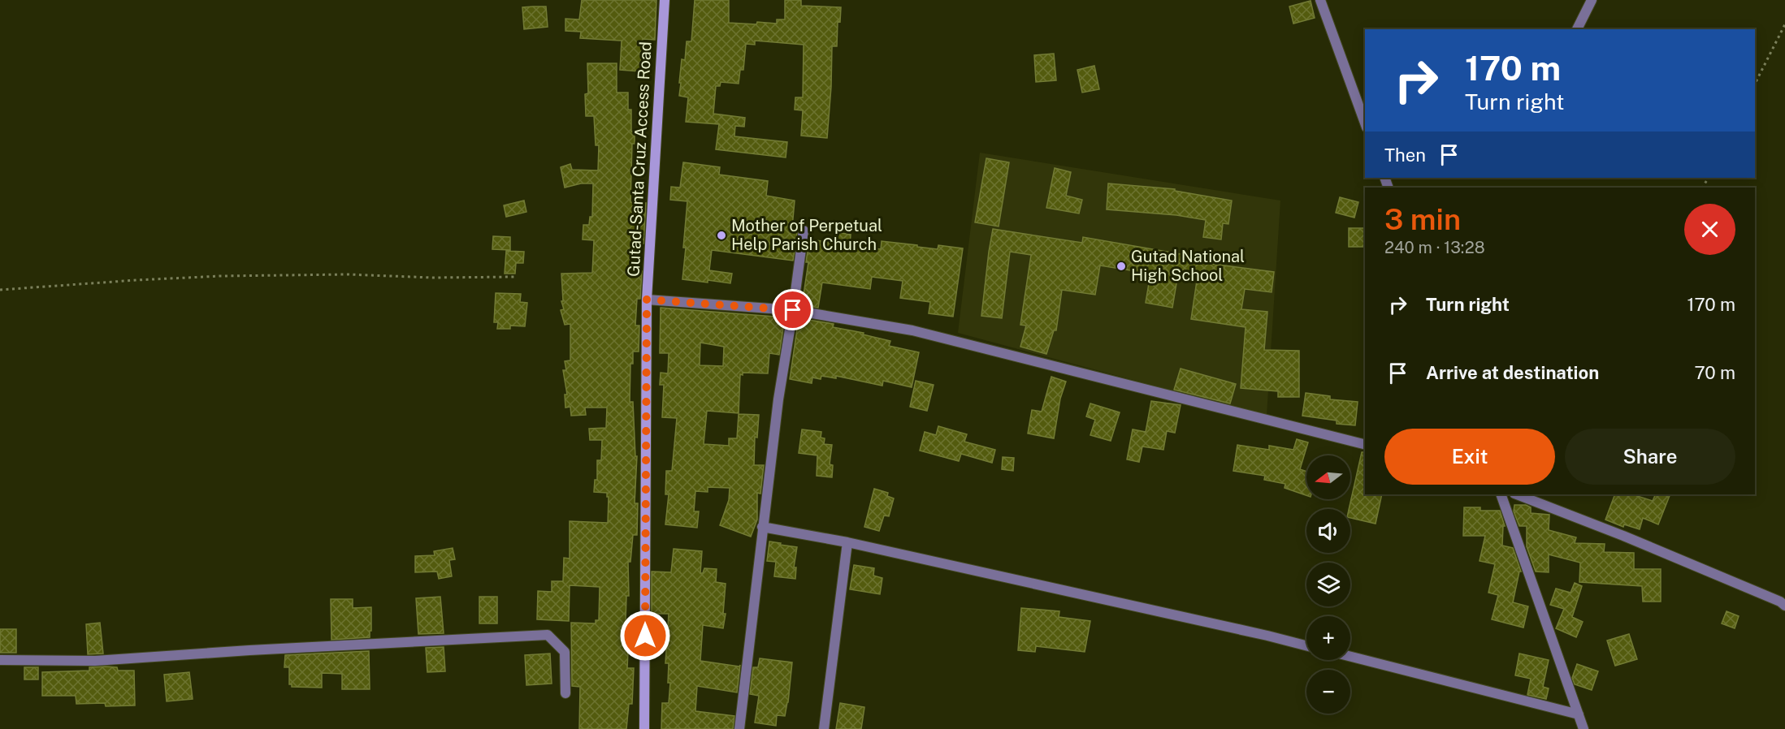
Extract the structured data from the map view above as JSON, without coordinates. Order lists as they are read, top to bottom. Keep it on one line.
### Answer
{"streets":{"main road":["Gutad-Santa Cruz Access Road"]},"places":["Mother of Perpetual Help Parish Church","Gutad National High School"],"north":"left","page":{"turn":["170 m","Turn right"],"then":"Then","heading":["3 min","240 m · 13:28"],"list":[{"name":"Turn right","value":"170 m"},{"name":"Arrive at destination","value":"70 m"}],"buttons":["Exit","Share"],"map_buttons":["+","−"]}}
